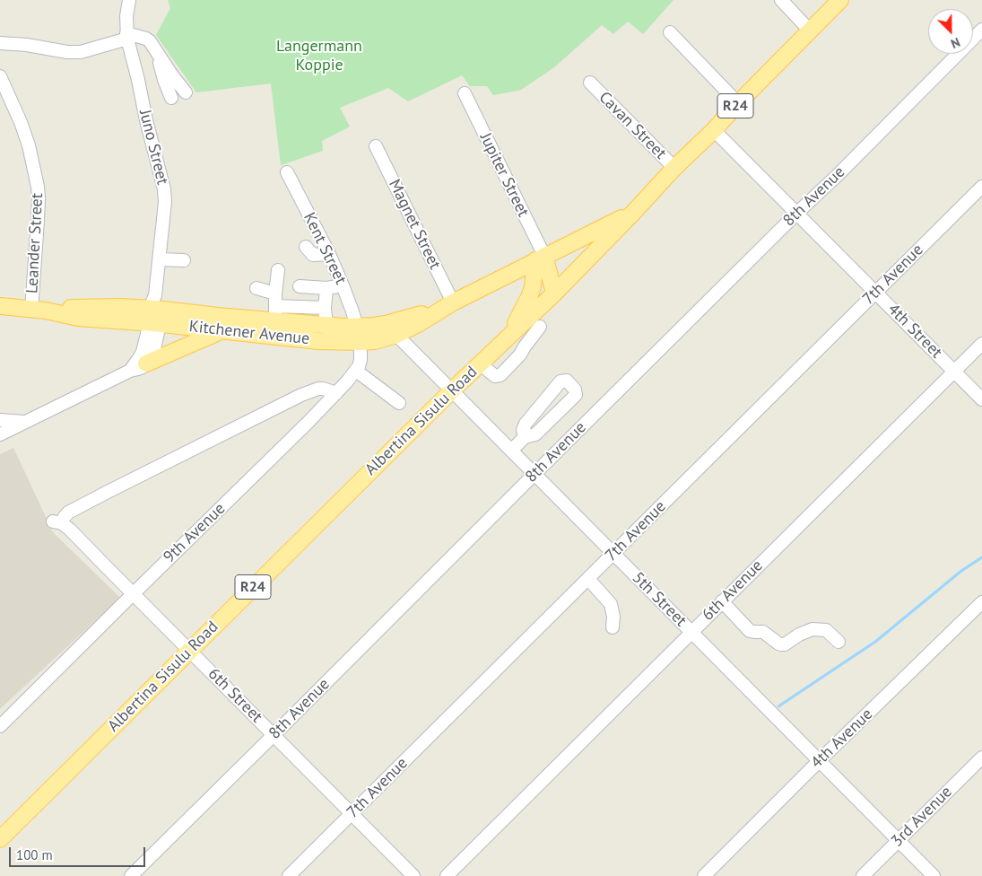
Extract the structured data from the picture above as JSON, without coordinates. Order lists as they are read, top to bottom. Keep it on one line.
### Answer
{"streets":{"main road":["R24","Kitchener Avenue","Albertina Sisulu Road"],"street":["Cavan Street","Juno Street","Jupiter Street","8th Avenue","Magnet Street","Leander Street","Kent Street","7th Avenue","4th Street","9th Avenue","6th Avenue","5th Street","6th Street","4th Avenue","3rd Avenue"]},"crossings":[["R24","Jupiter Street"],["R24","Kitchener Avenue"],["R24","Albertina Sisulu Road"],["Cavan Street","Albertina Sisulu Road"],["Juno Street","Kitchener Avenue"],["Jupiter Street","Kitchener Avenue"],["8th Avenue","4th Street"],["8th Avenue","5th Street"],["8th Avenue","6th Street"],["Magnet Street","Kitchener Avenue"],["Leander Street","Kitchener Avenue"],["Kent Street","Kitchener Avenue"],["7th Avenue","4th Street"],["7th Avenue","5th Street"],["7th Avenue","6th Street"],["4th Street","Albertina Sisulu Road"],["4th Street","6th Avenue"],["Kitchener Avenue","Albertina Sisulu Road"],["Kitchener Avenue","5th Street"],["Albertina Sisulu Road","5th Street"],["Albertina Sisulu Road","6th Street"],["9th Avenue","6th Street"],["6th Avenue","5th Street"],["5th Street","4th Avenue"],["5th Street","3rd Avenue"]],"parks":["Langermann Koppie"],"scale_bar":"100 m","north":"bottom right"}
